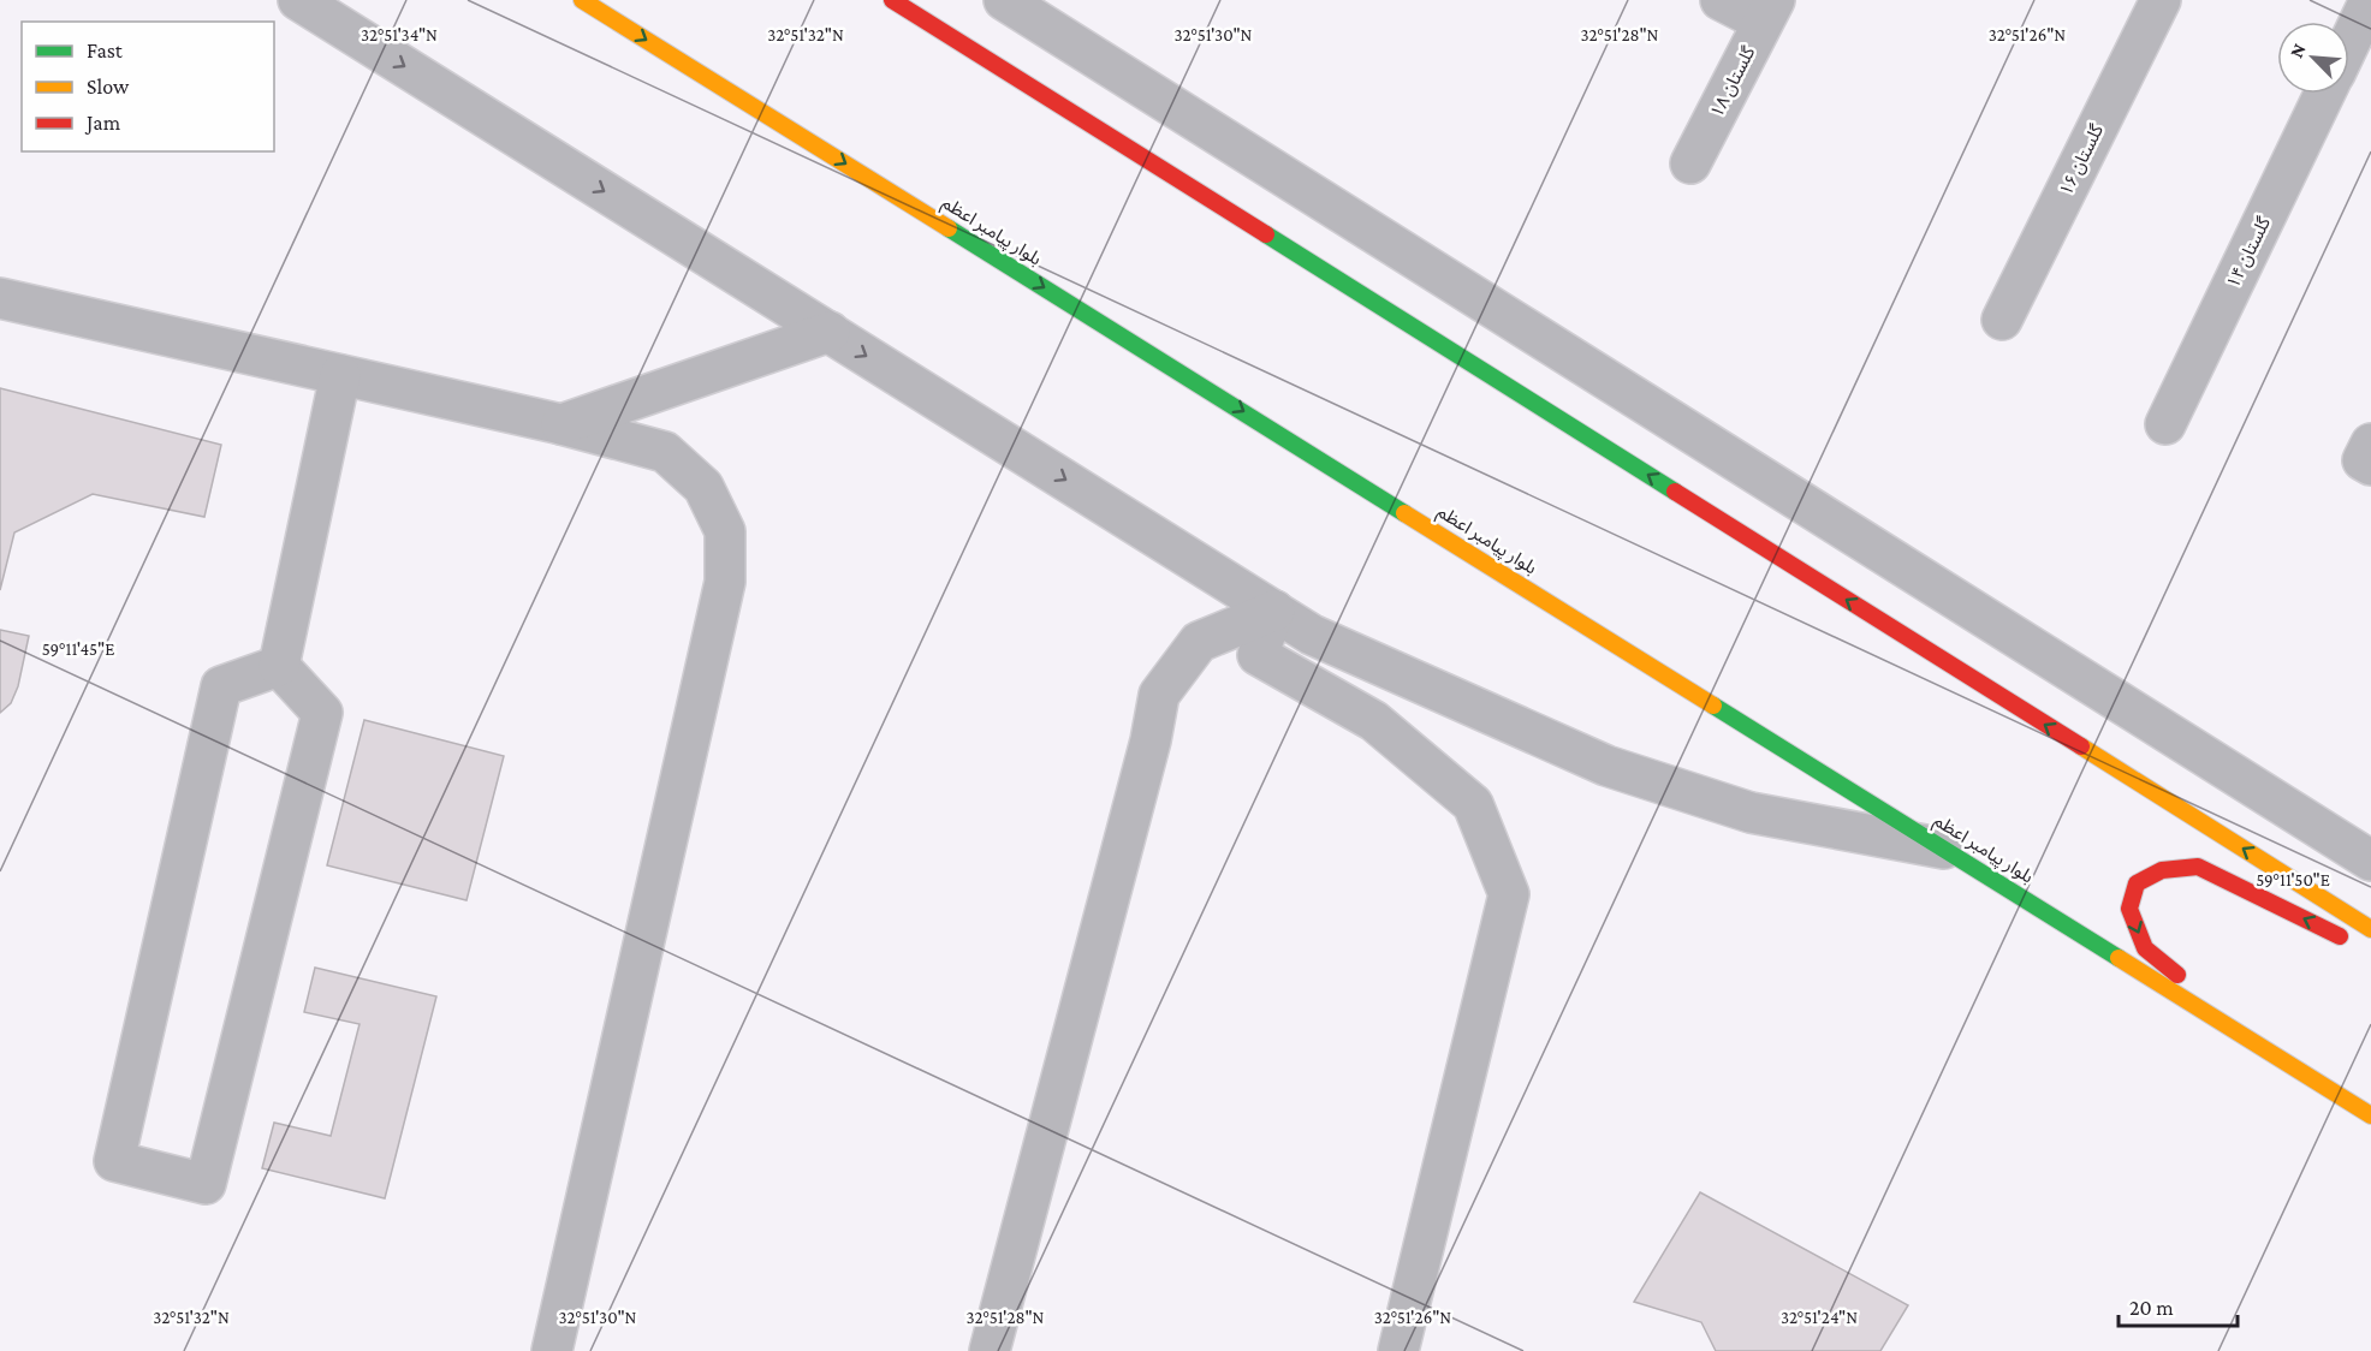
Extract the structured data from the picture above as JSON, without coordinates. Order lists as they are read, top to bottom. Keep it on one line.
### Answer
{"streets":{"main road":["بلوار پیامبر اعظم"],"street":["گلستان ۱۸","گلستان ۱۶","گلستان ۱۴"]},"one_way":["بلوار پیامبر اعظم"],"legend":["Fast","Slow","Jam"],"scale_bar":"20 m","north":"top left","coordinates":["32°51'34\"N","32°51'32\"N","32°51'30\"N","32°51'28\"N","32°51'26\"N","59°11'45\"E","59°11'50\"E","32°51'24\"N"]}
